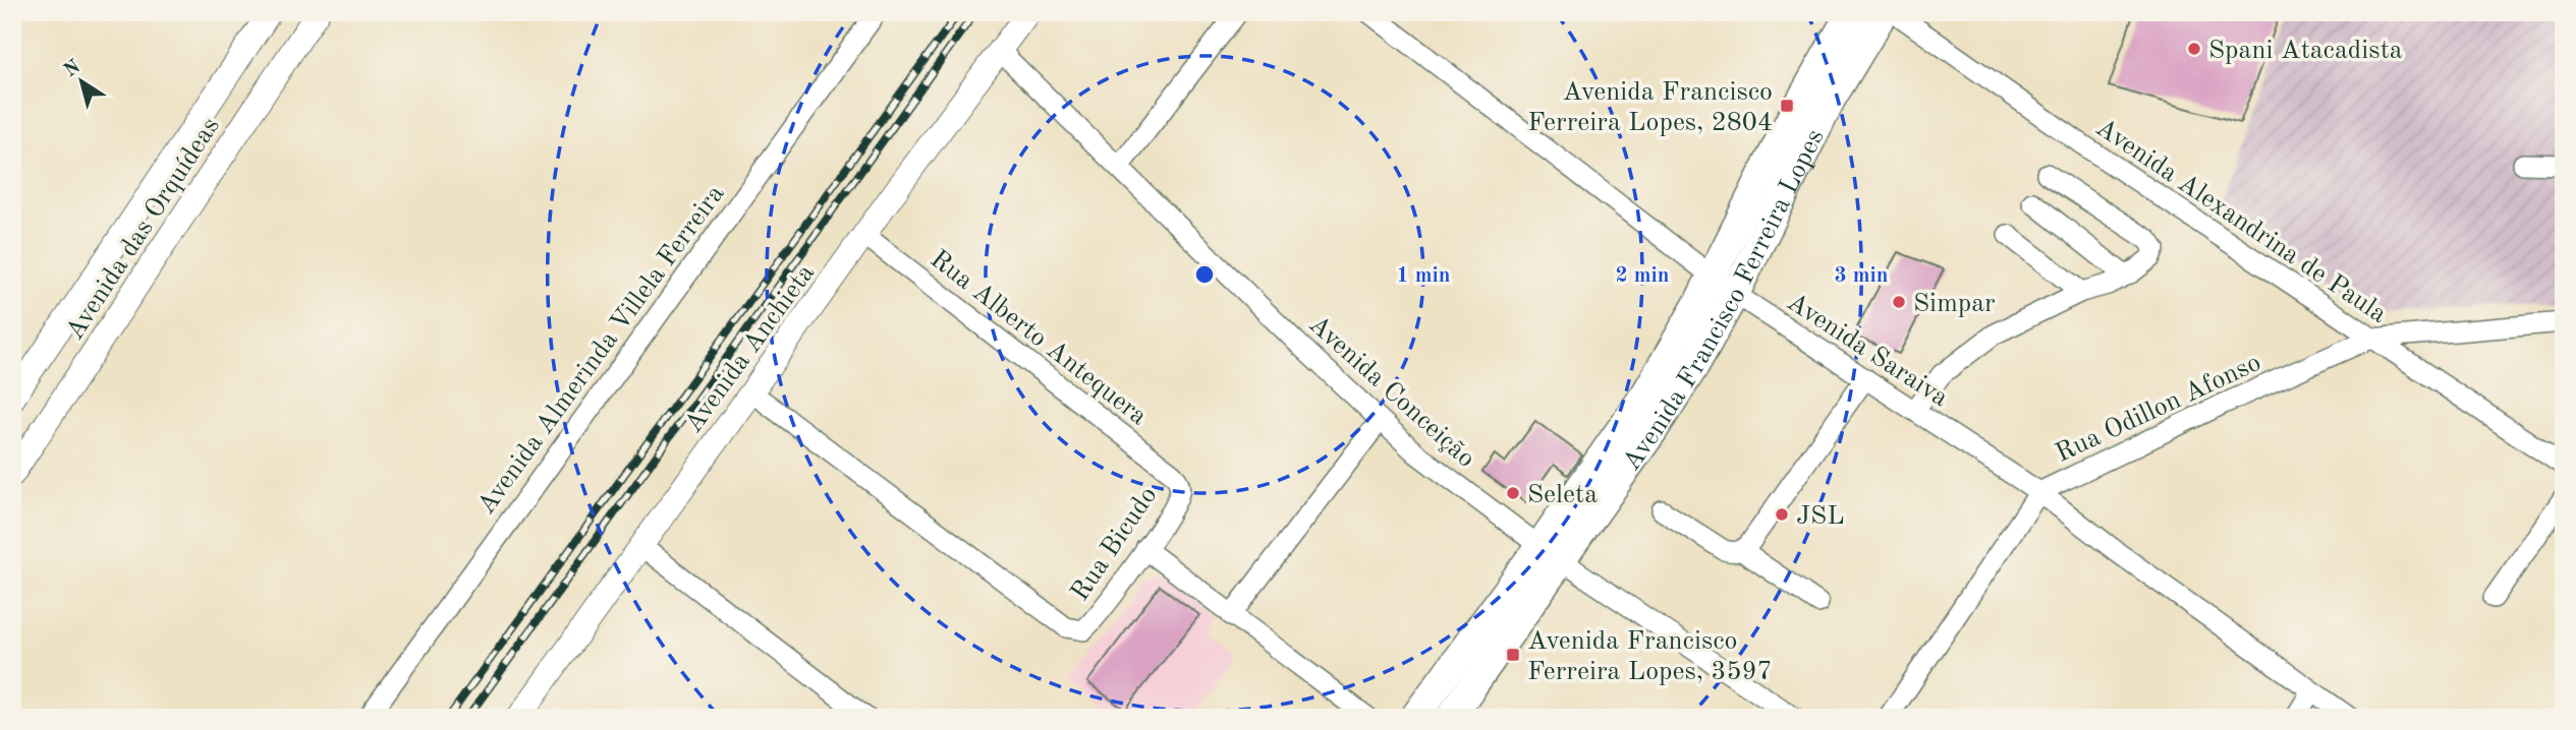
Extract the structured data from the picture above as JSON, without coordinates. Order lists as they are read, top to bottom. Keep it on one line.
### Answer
{"streets":{"highway":["Avenida Francisco Ferreira Lopes"],"main road":["Avenida das Orquídeas","Avenida Anchieta"],"street":["Avenida Alexandrina de Paula","Rua Alberto Antequera","Avenida Almerinda Villela Ferreira","Avenida Saraiva","Avenida Conceição","Rua Odillon Afonso","Rua Bicudo"]},"crossings":[["Avenida Alexandrina de Paula","Rua Odillon Afonso"],["Avenida Francisco Ferreira Lopes","Avenida Saraiva"],["Avenida Francisco Ferreira Lopes","Avenida Conceição"],["Rua Alberto Antequera","Avenida Anchieta"],["Rua Alberto Antequera","Rua Bicudo"],["Avenida Anchieta","Avenida Conceição"],["Avenida Anchieta","Rua Bicudo"],["Avenida Saraiva","Rua Odillon Afonso"]],"places":{"other":["Spani Atacadista","Simpar","Seleta","JSL"],"transit":["Avenida Francisco Ferreira Lopes, 2804","Avenida Francisco Ferreira Lopes, 3597"]},"north":"top left","rings":["1 min","2 min","3 min"]}
